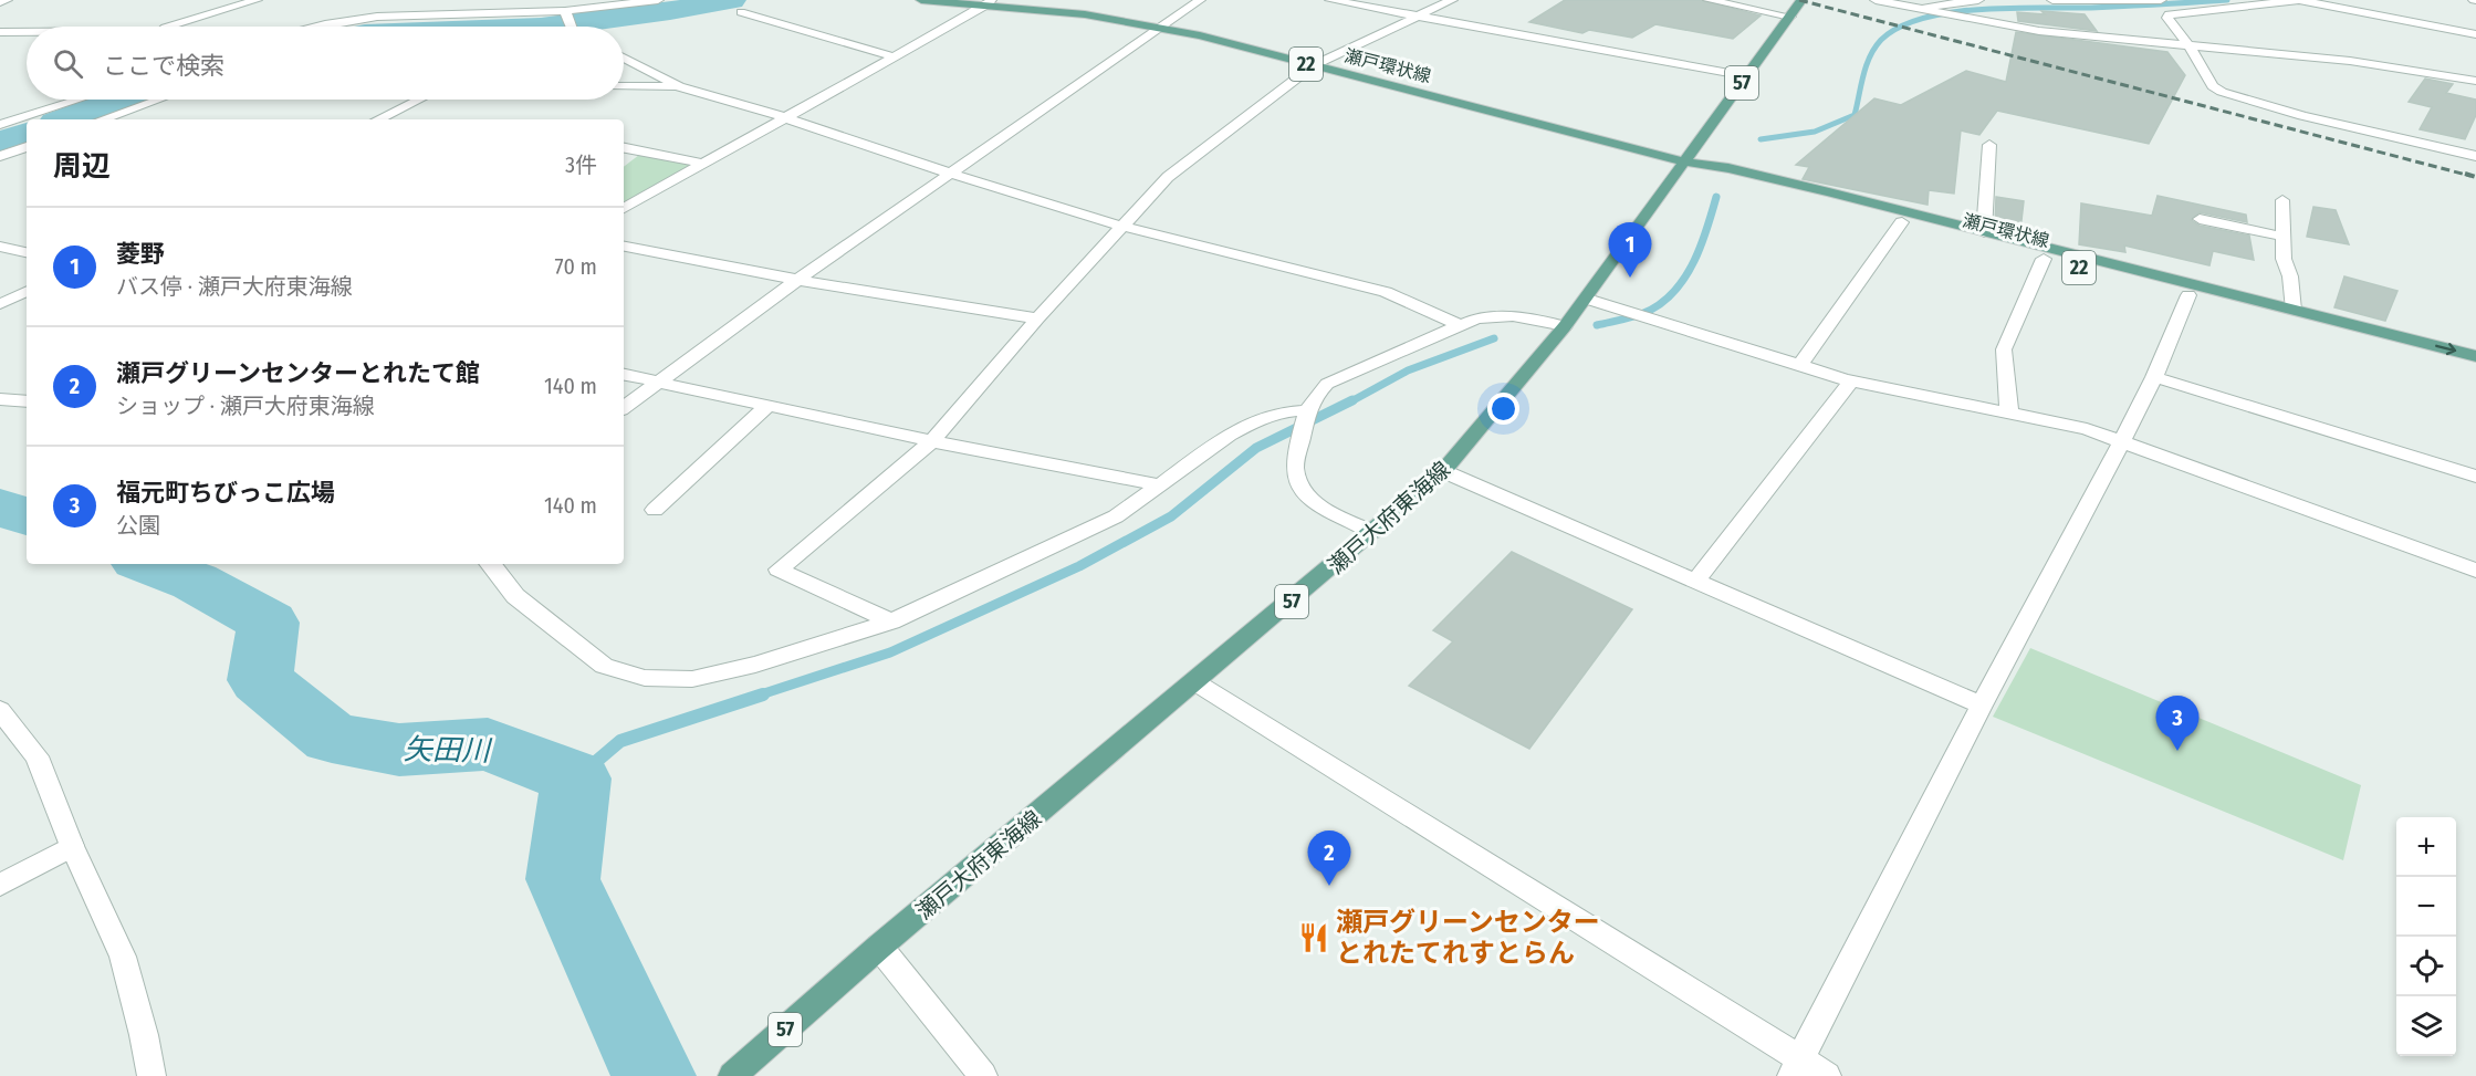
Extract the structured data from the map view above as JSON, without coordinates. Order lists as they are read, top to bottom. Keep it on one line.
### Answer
{"streets":{"main road":["22","瀬戸環状線","57","瀬戸大府東海線"]},"crossings":[["瀬戸環状線","瀬戸大府東海線"]],"water":["矢田川"],"places":{"restaurant":["瀬戸グリーンセンター とれたてれすとらん"]},"page":{"search":"ここで検索","heading":["周辺","3件"],"list":[{"mark":"1","name":"菱野","note":"バス停 · 瀬戸大府東海線","value":"70 m"},{"mark":"2","name":"瀬戸グリーンセンターとれたて館","note":"ショップ · 瀬戸大府東海線","value":"140 m"},{"mark":"3","name":"福元町ちびっこ広場","note":"公園","value":"140 m"}],"pins":["1","3","2"],"map_buttons":["+","−"]}}
